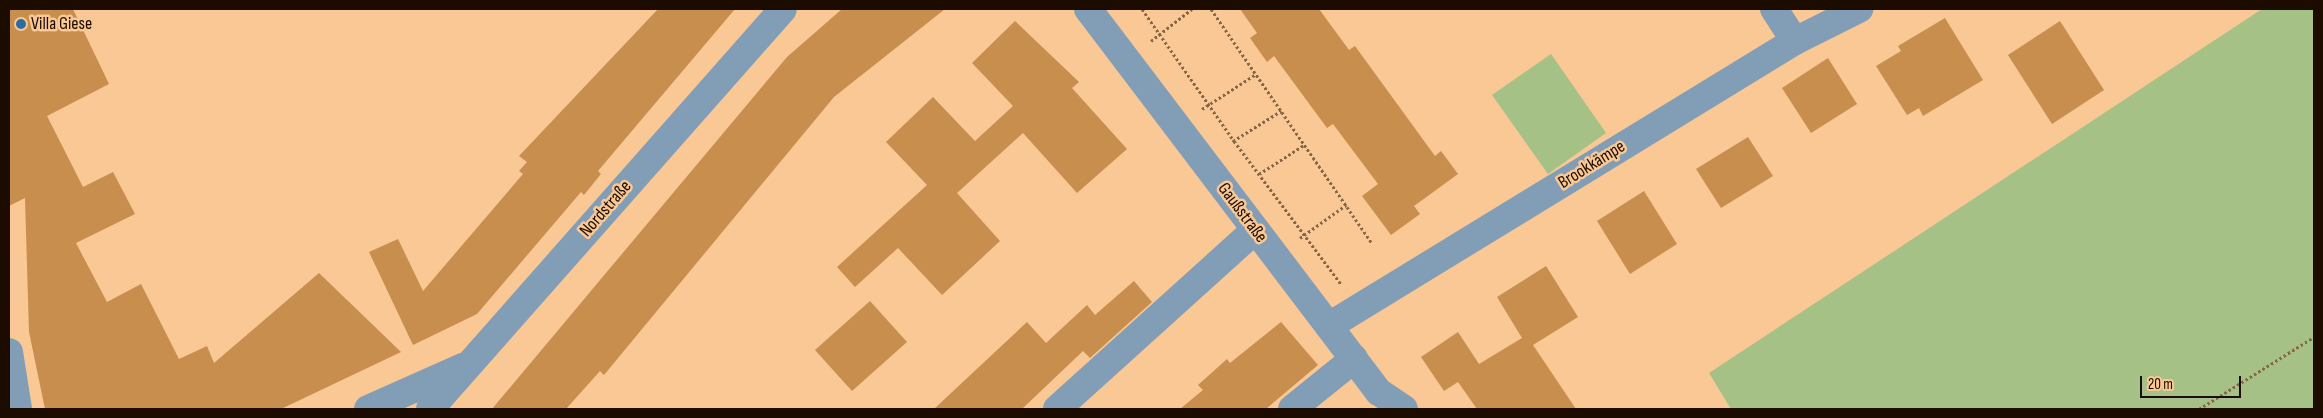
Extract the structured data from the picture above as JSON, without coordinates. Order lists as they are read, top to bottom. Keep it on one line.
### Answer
{"streets":{"street":["Brookkämpe","Nordstraße","Gaußstraße"]},"crossings":[["Brookkämpe","Gaußstraße"]],"places":["Villa Giese"],"scale_bar":"20 m"}
